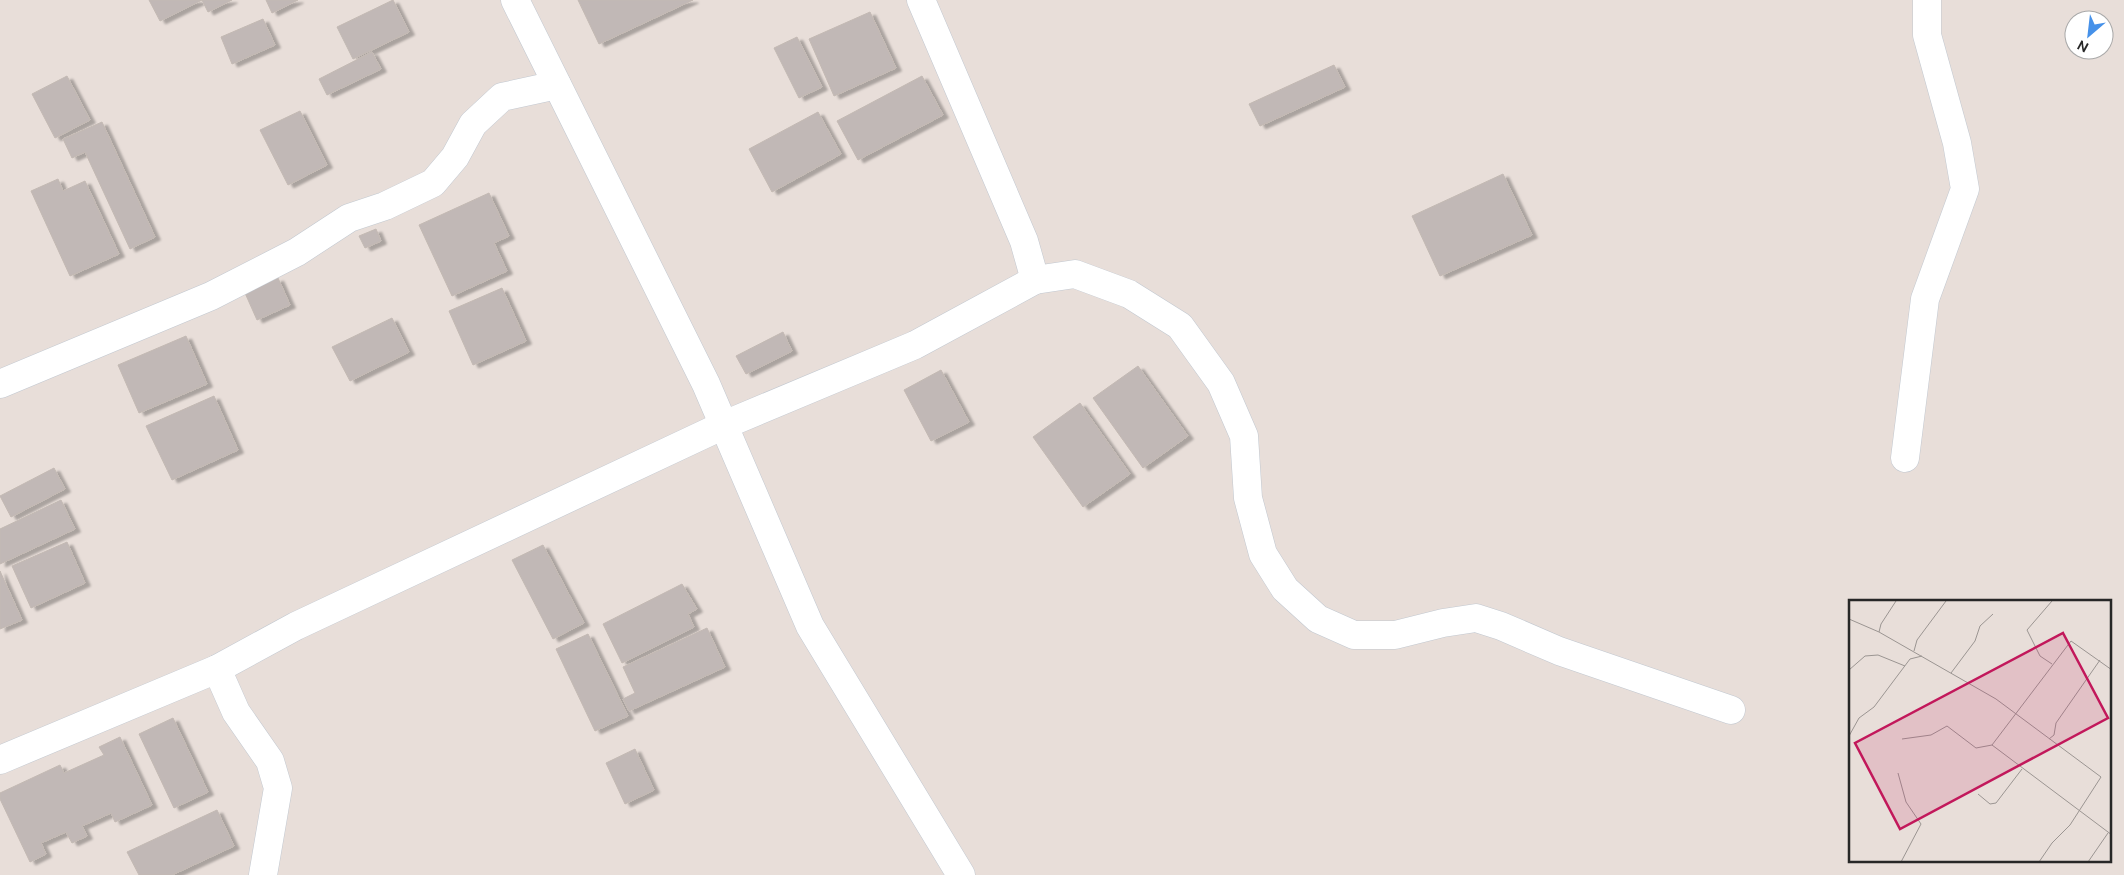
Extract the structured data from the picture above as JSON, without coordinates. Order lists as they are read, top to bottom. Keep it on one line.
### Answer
{"north":"bottom left"}
